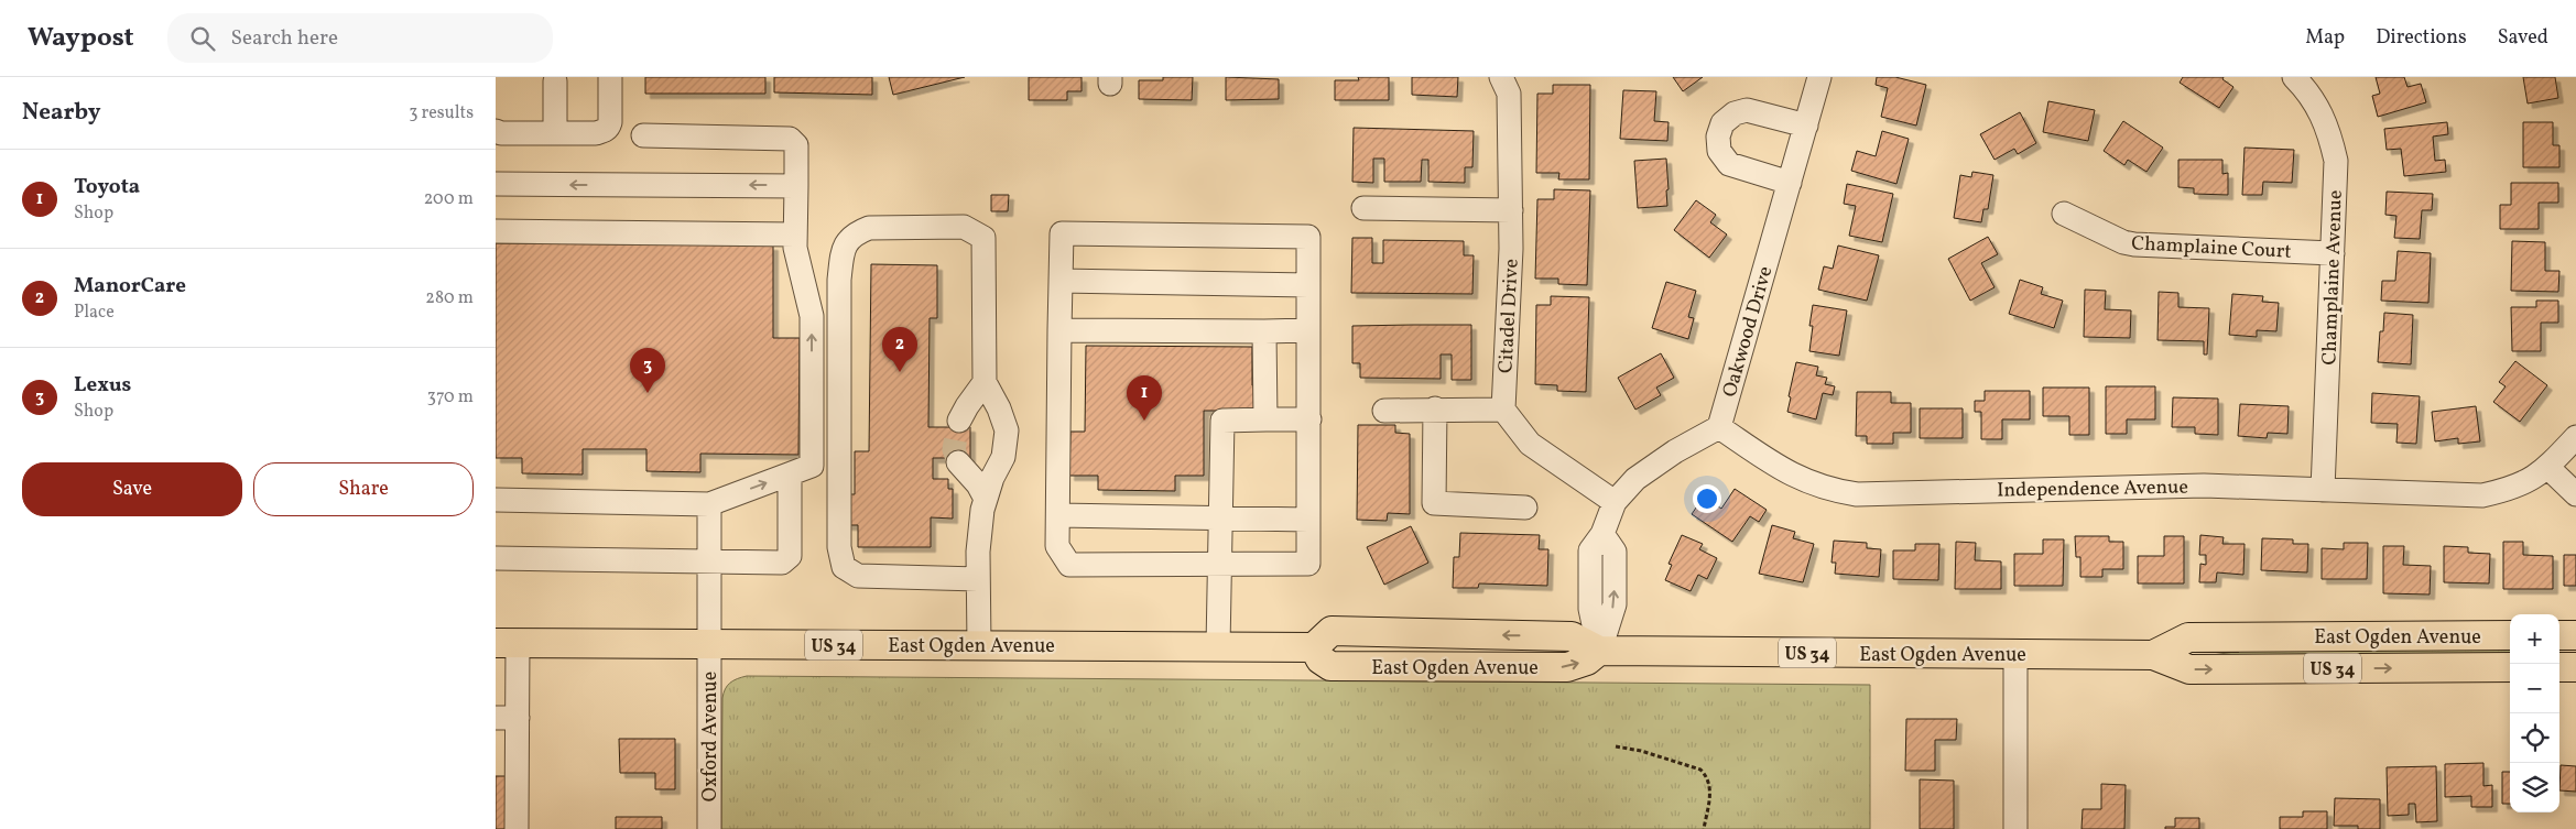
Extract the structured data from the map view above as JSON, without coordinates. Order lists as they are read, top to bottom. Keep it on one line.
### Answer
{"streets":{"main road":["East Ogden Avenue","US 34"],"street":["Champlaine Court","Champlaine Avenue","Citadel Drive","Oakwood Drive","Independence Avenue","Oxford Avenue"]},"crossings":[["Champlaine Court","Champlaine Avenue"],["Champlaine Avenue","Independence Avenue"],["Oakwood Drive","Independence Avenue"],["East Ogden Avenue","Oxford Avenue"]],"page":{"header":"Waypost","search":"Search here","nav":["Map","Directions","Saved"],"heading":["Nearby","3 results"],"list":[{"mark":"1","name":"Toyota","note":"Shop","value":"200 m"},{"mark":"2","name":"ManorCare","note":"Place","value":"280 m"},{"mark":"3","name":"Lexus","note":"Shop","value":"370 m"}],"pins":["2","3","1"],"buttons":["Save","Share"],"map_buttons":["+","−"]}}
